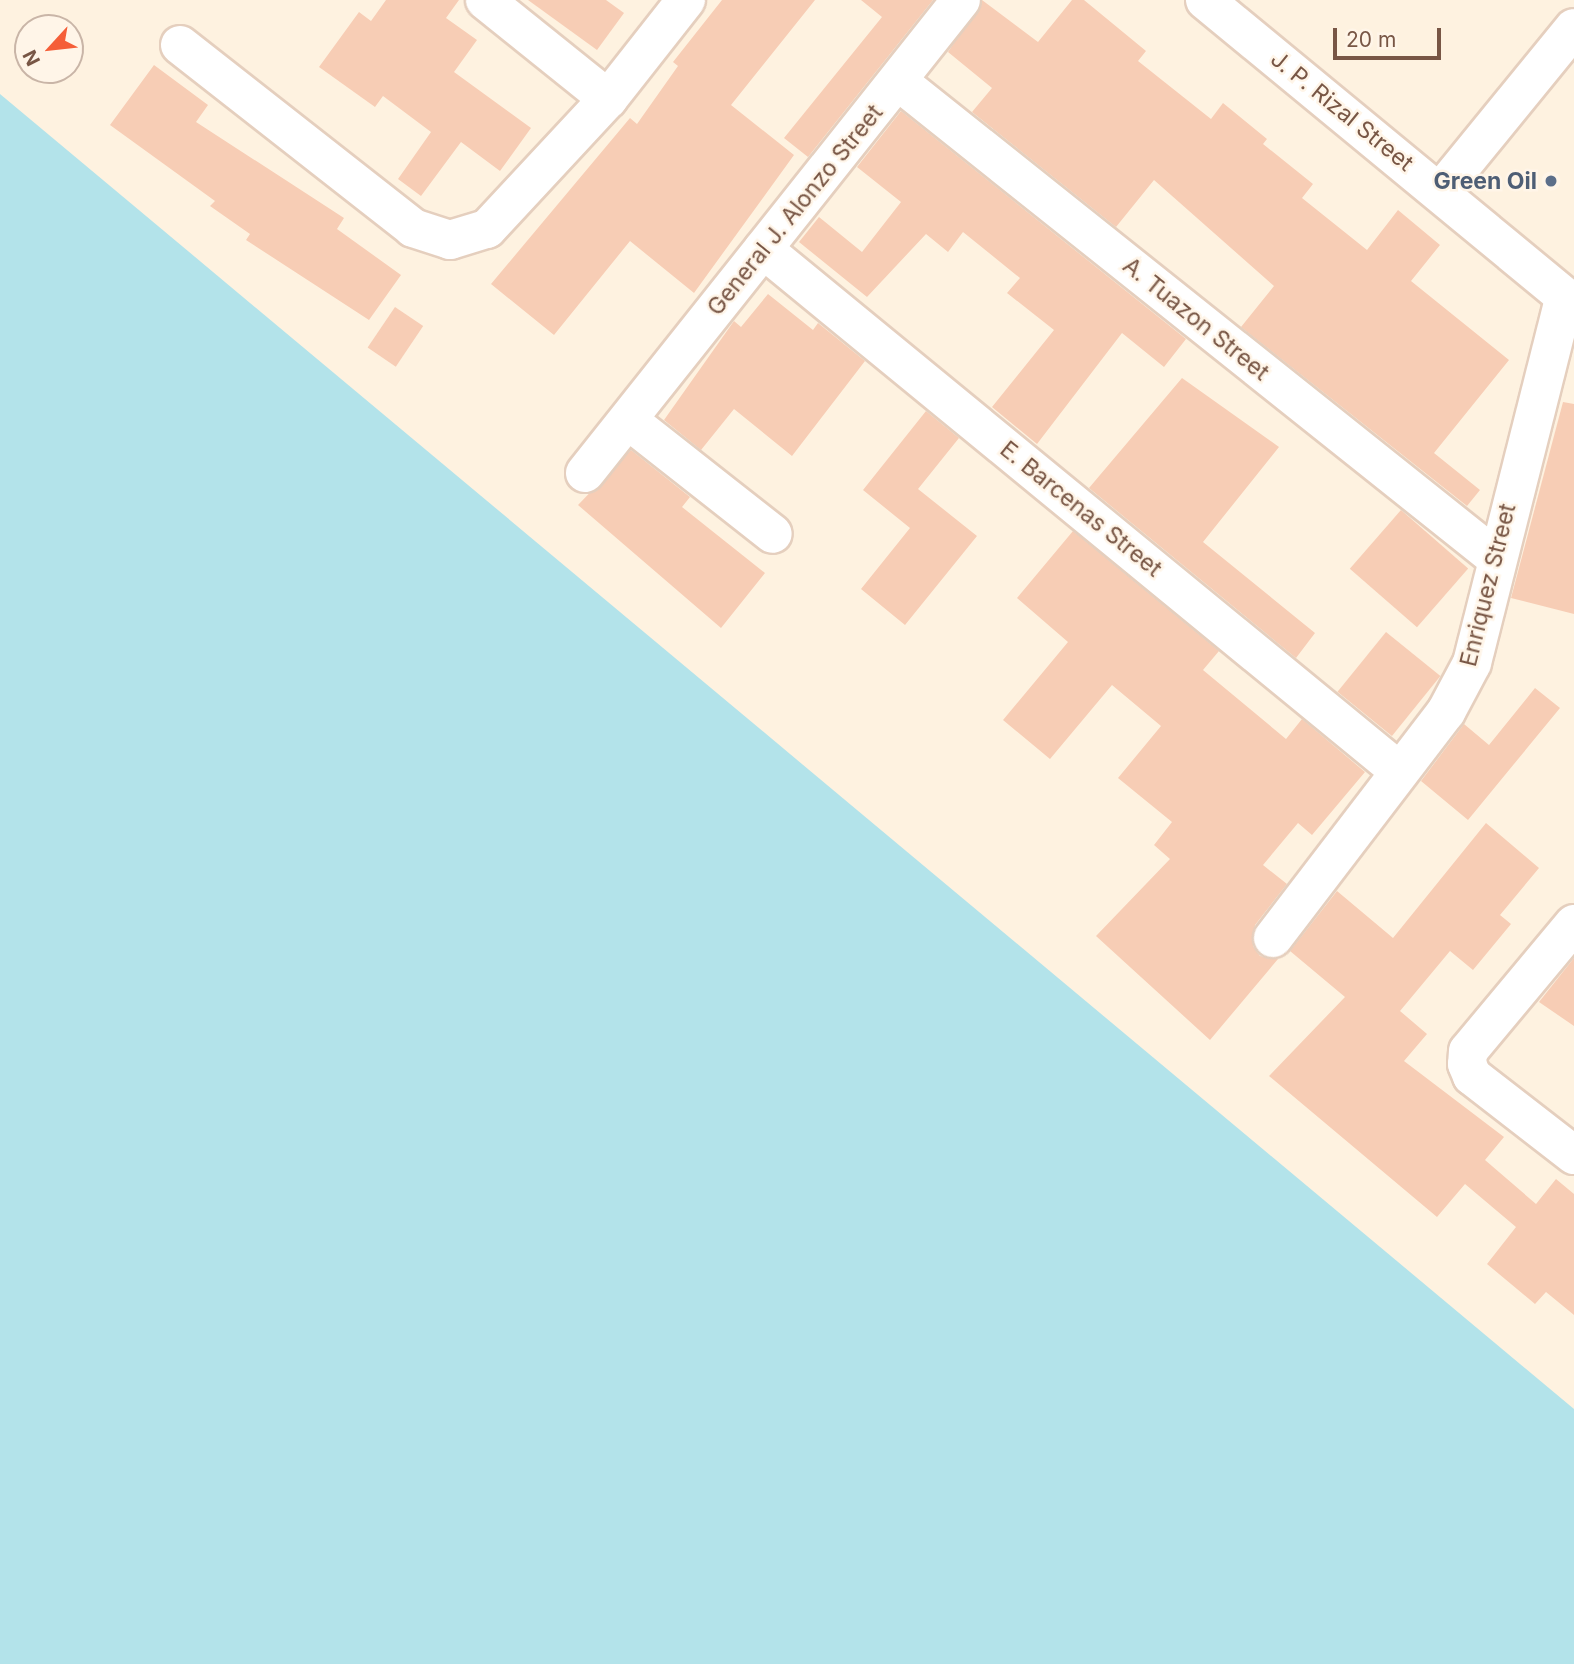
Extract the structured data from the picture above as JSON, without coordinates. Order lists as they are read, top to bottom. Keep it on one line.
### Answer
{"streets":{"street":["J. P. Rizal Street","General J. Alonzo Street","A. Tuazon Street","E. Barcenas Street","Enriquez Street"]},"crossings":[["J. P. Rizal Street","Enriquez Street"],["General J. Alonzo Street","A. Tuazon Street"],["General J. Alonzo Street","E. Barcenas Street"],["A. Tuazon Street","Enriquez Street"],["E. Barcenas Street","Enriquez Street"]],"places":["Green Oil"],"scale_bar":"20 m","north":"bottom left"}
